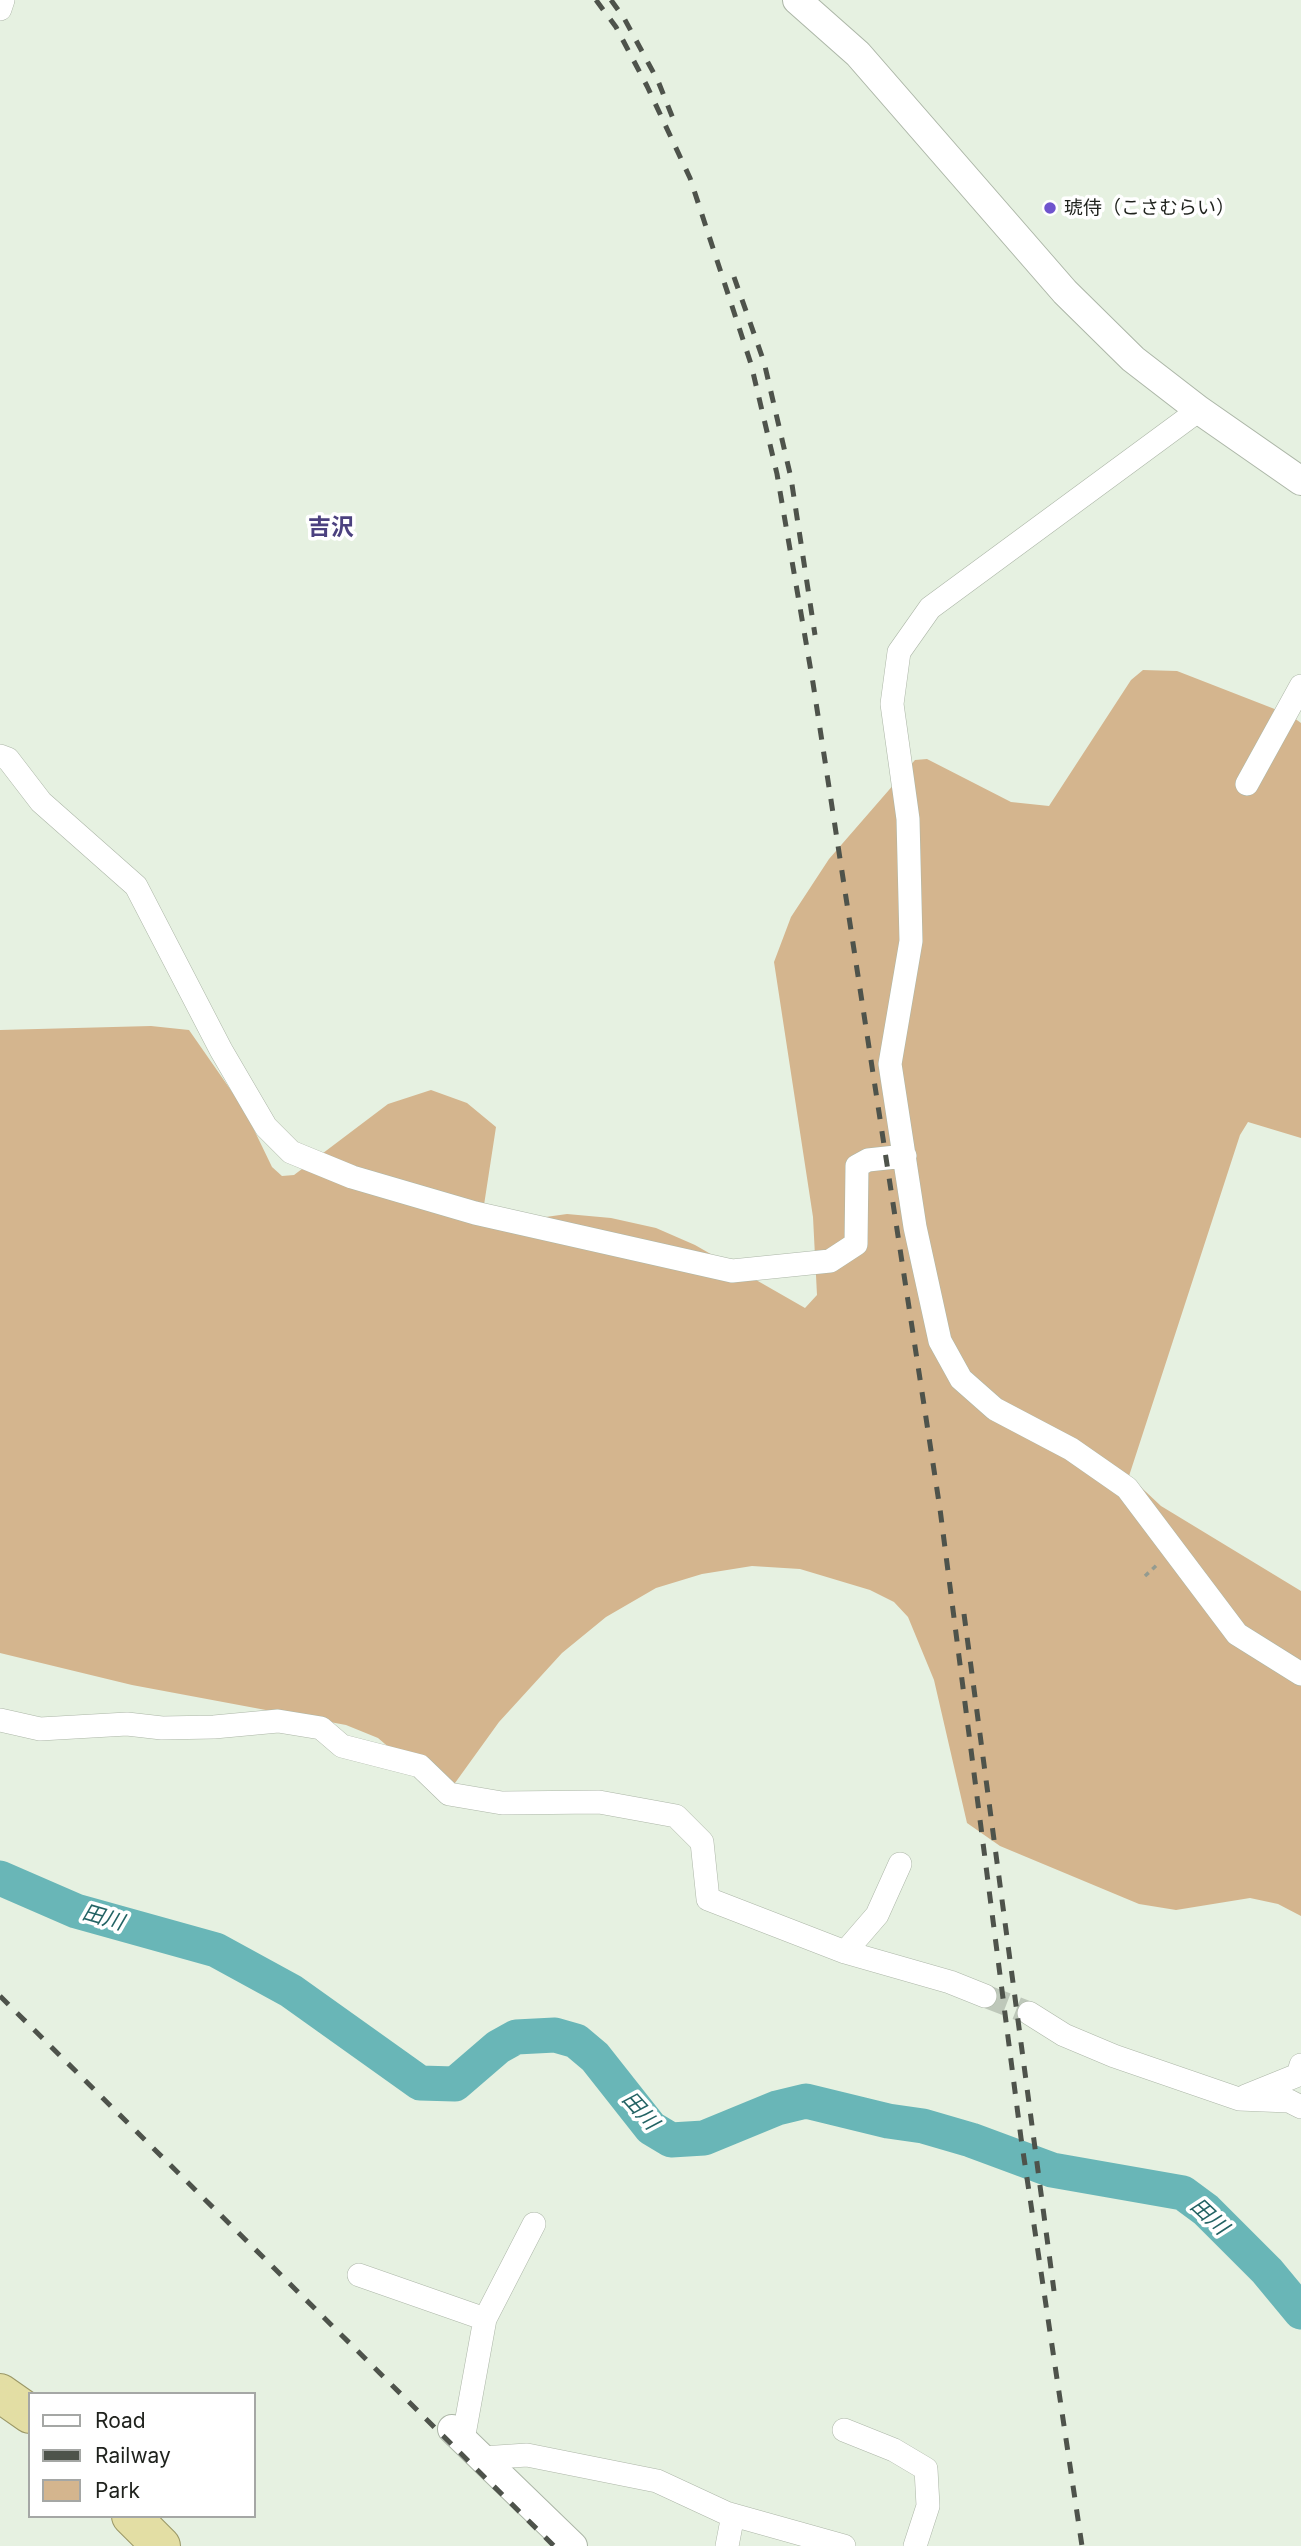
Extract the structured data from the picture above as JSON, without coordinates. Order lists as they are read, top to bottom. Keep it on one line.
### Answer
{"districts":["吉沢"],"water":["田川"],"places":["琥侍（こさむらい）"],"legend":["Road","Railway","Park"]}
